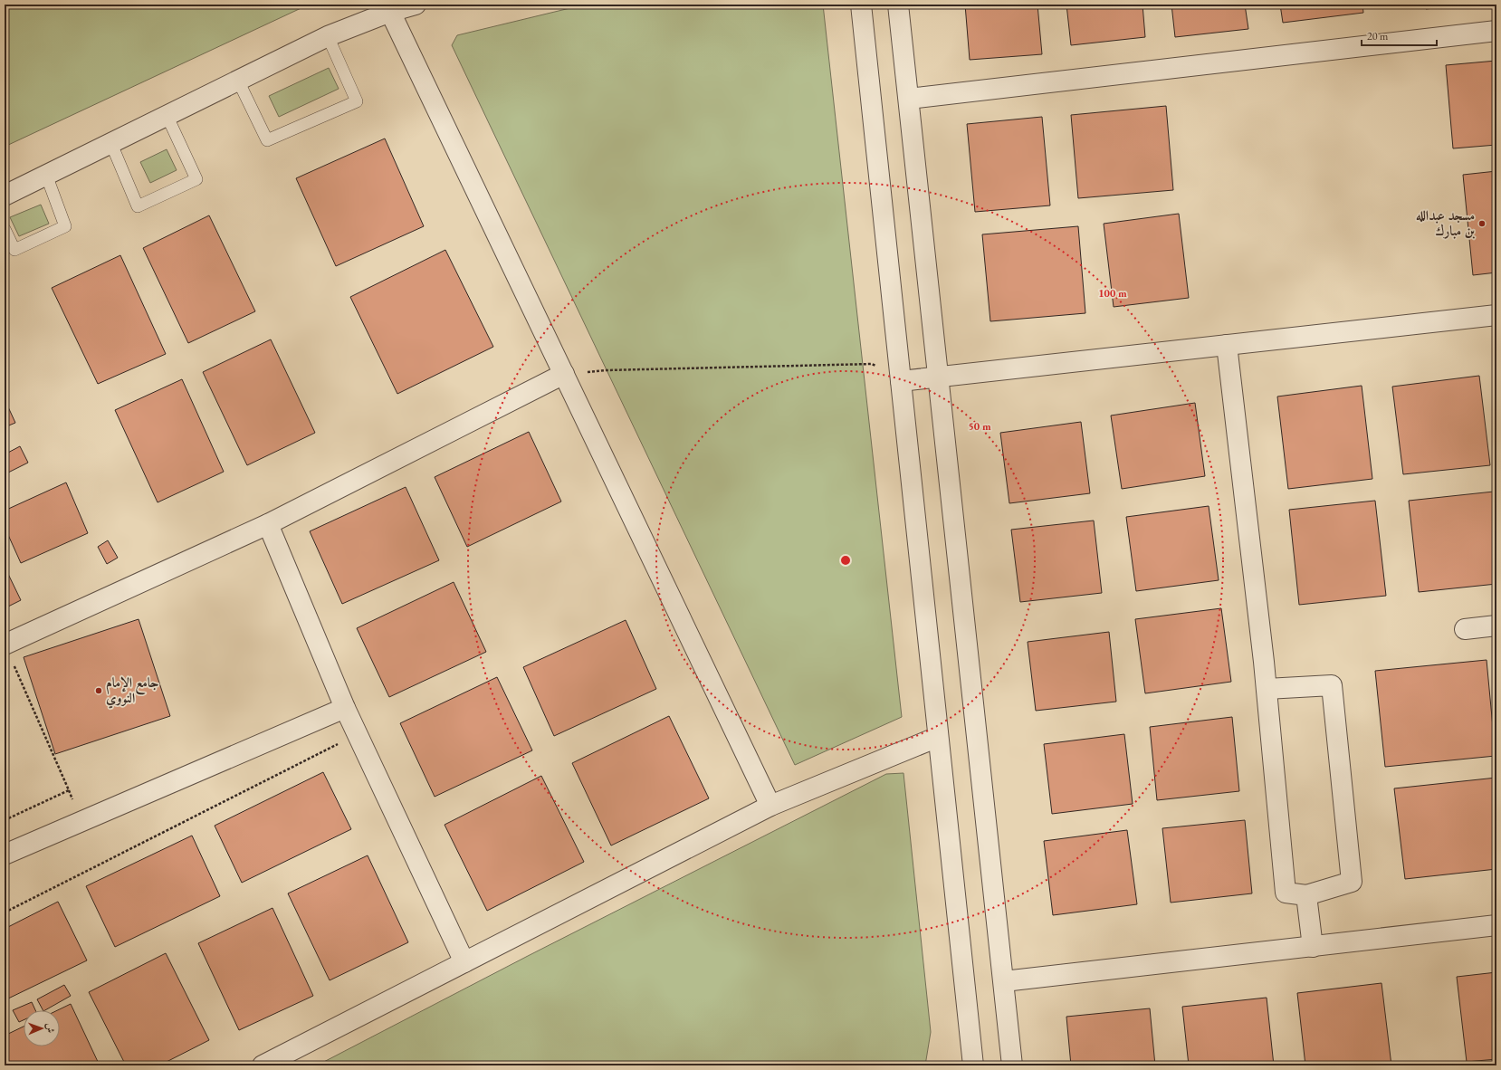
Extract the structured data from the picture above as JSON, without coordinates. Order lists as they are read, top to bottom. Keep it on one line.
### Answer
{"places":["مسجد عبدالله بن مبارك","جامع الإمام النووي"],"scale_bar":"20 m","north":"right","rings":["100 m","50 m"]}
